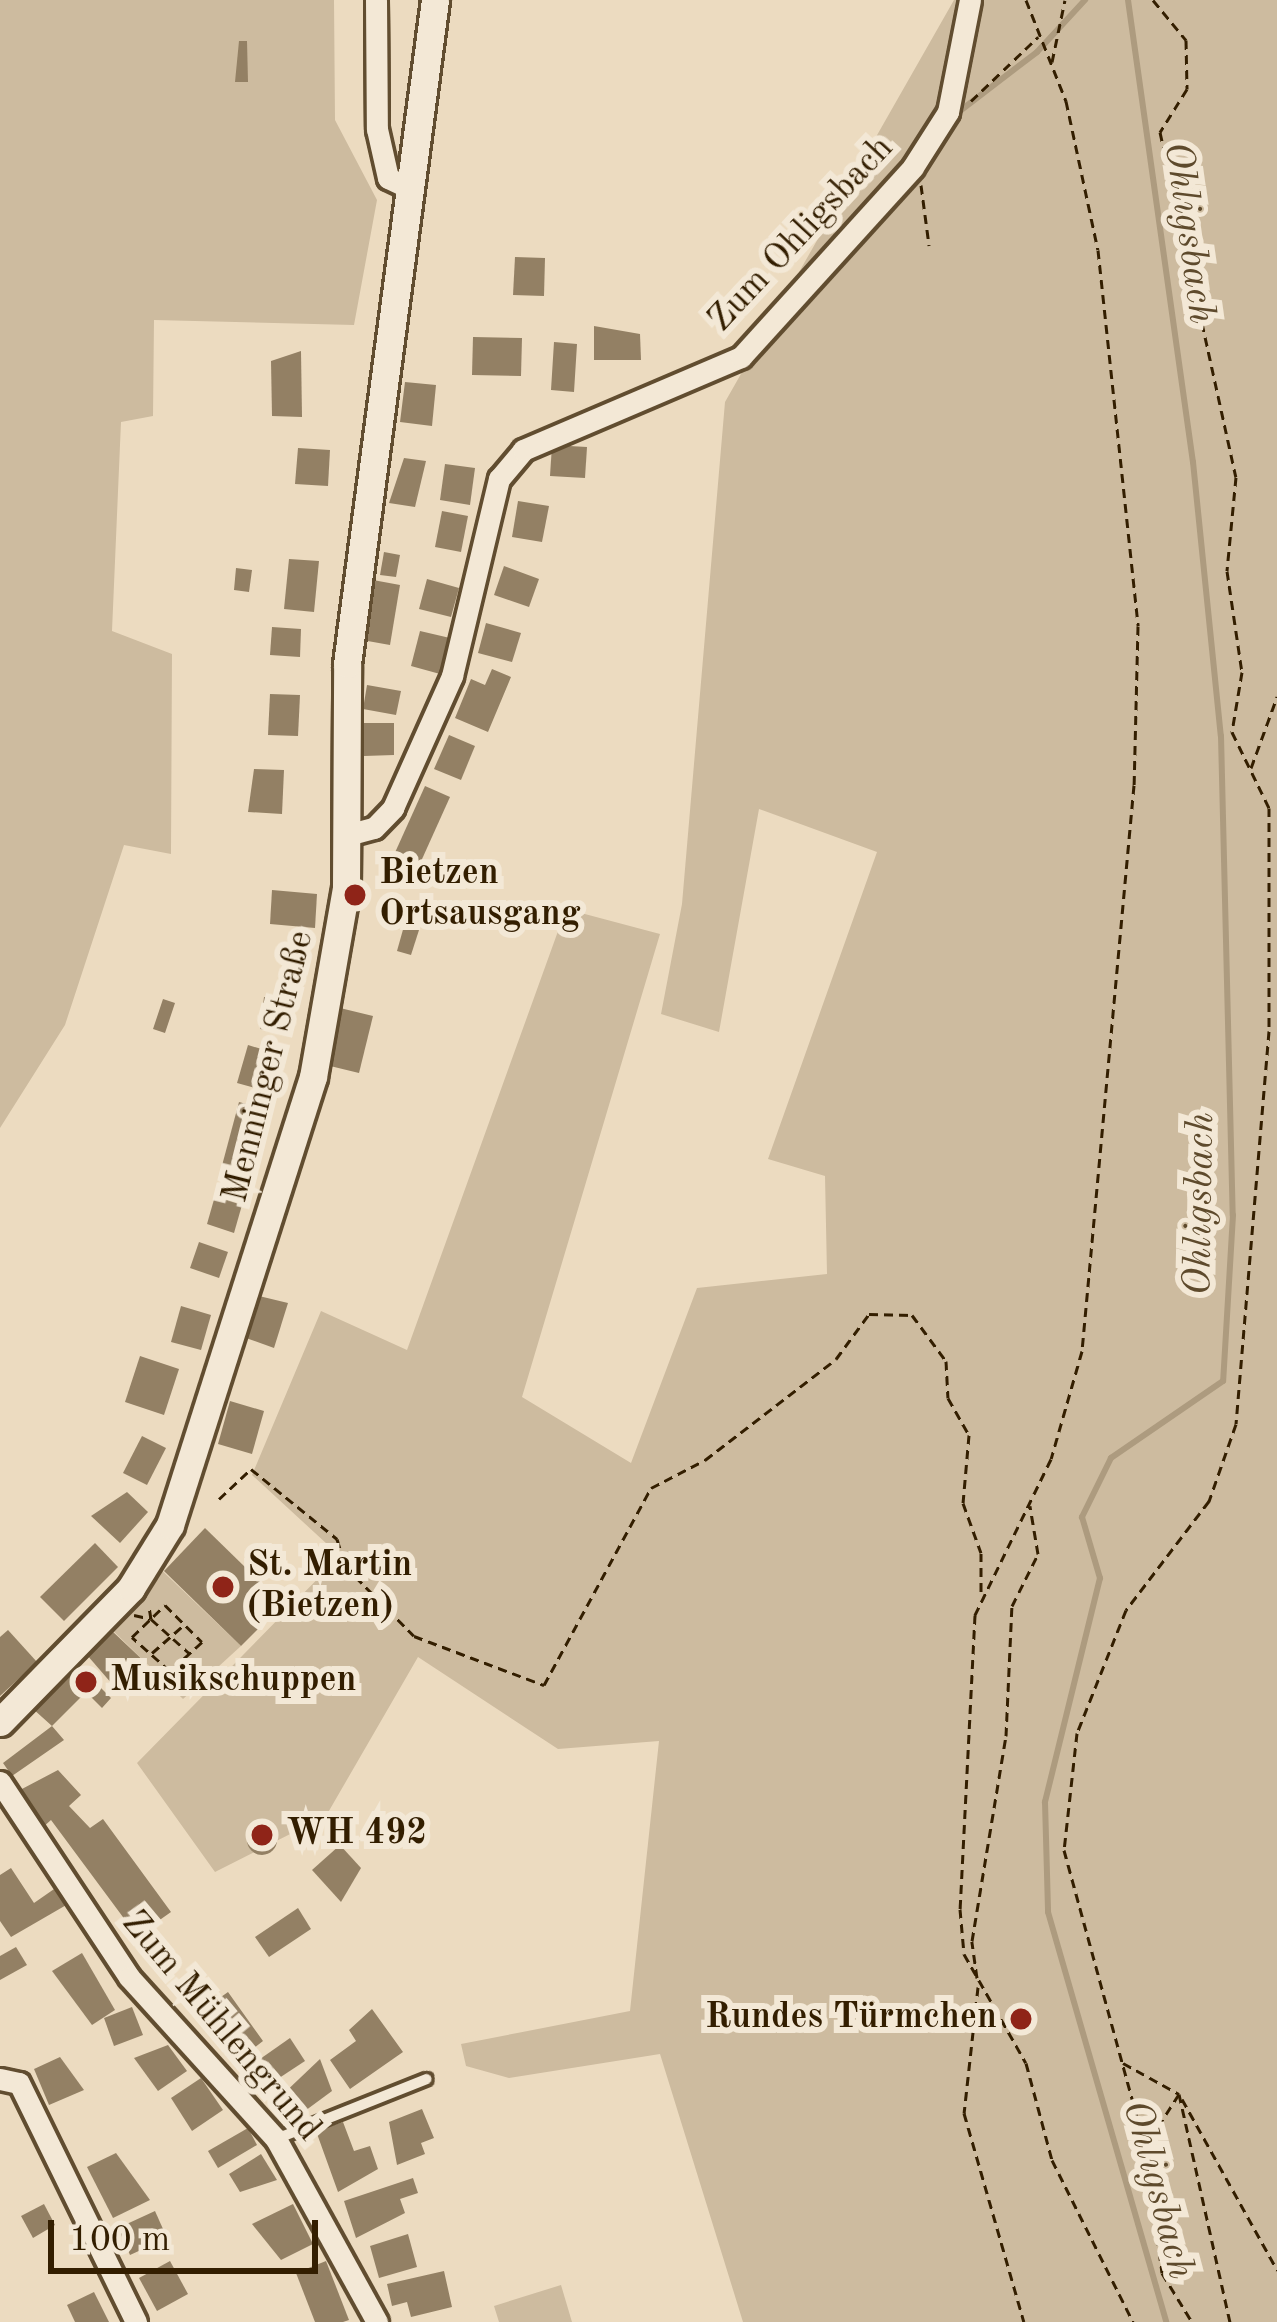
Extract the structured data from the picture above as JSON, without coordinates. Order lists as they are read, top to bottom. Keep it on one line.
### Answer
{"streets":{"street":["Zum Ohligsbach","Menninger Straße","Zum Mühlengrund"]},"crossings":[["Zum Ohligsbach","Menninger Straße"]],"water":["Ohligsbach"],"places":["Bietzen Ortsausgang","St. Martin (Bietzen)","Musikschuppen","WH 492","Rundes Türmchen"],"scale_bar":"100 m"}
